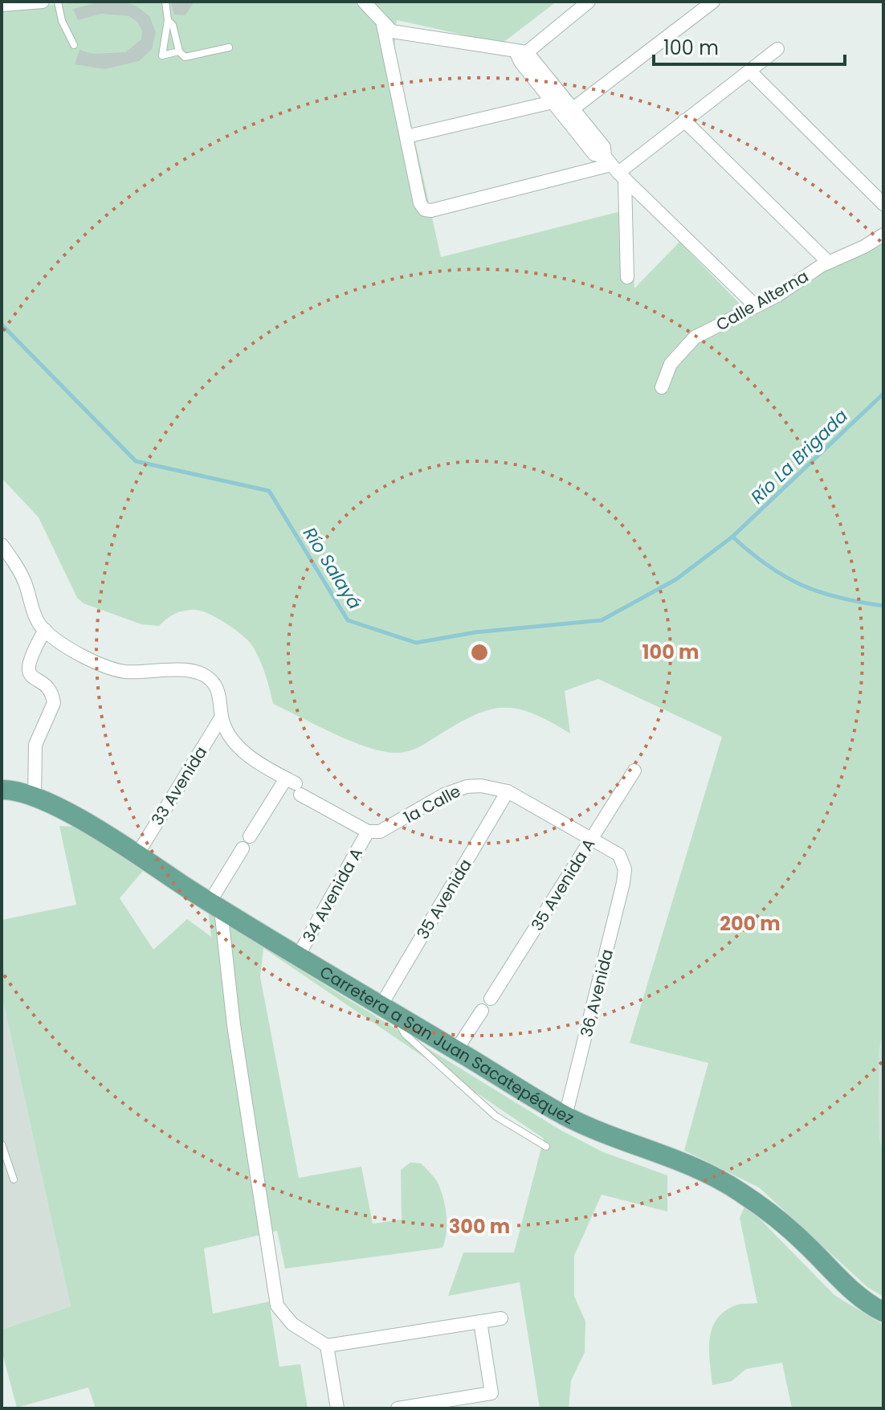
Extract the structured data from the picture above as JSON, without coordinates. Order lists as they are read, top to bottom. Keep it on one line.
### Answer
{"streets":{"main road":["Carretera a San Juan Sacatepéquez"],"street":["Calle Alterna","33 Avenida","1a Calle","35 Avenida A","34 Avenida A","35 Avenida","36 Avenida"]},"crossings":[["33 Avenida","Carretera a San Juan Sacatepéquez"],["1a Calle","35 Avenida A"],["1a Calle","34 Avenida A"],["1a Calle","35 Avenida"],["1a Calle","36 Avenida"],["34 Avenida A","Carretera a San Juan Sacatepéquez"],["35 Avenida","Carretera a San Juan Sacatepéquez"],["36 Avenida","Carretera a San Juan Sacatepéquez"]],"water":["Río La Brigada","Río Salayá"],"scale_bar":"100 m","rings":["100 m","200 m","300 m"]}
